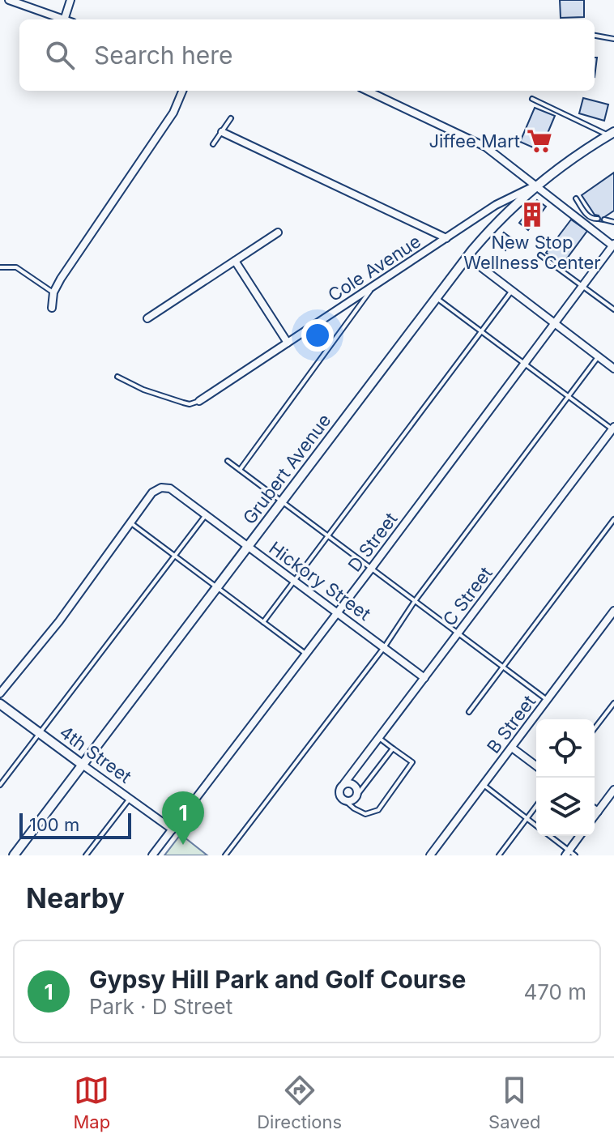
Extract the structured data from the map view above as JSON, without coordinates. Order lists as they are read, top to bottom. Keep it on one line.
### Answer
{"streets":{"street":["Cole Avenue","Grubert Avenue","D Street","Hickory Street","C Street","B Street","4th Street"]},"crossings":[["Cole Avenue","Grubert Avenue"],["Grubert Avenue","Hickory Street"],["Grubert Avenue","4th Street"],["D Street","Hickory Street"],["D Street","4th Street"],["Hickory Street","C Street"]],"places":{"supermarket":["Jiffee Mart"],"building":["New Stop Wellness Center"]},"scale_bar":"100 m","page":{"search":"Search here","pins":"1","scale":"100 m","heading":"Nearby","list":[{"mark":"1","name":"Gypsy Hill Park and Golf Course","note":"Park · D Street","value":"470 m"}],"nav":["Map","Directions","Saved"]}}
